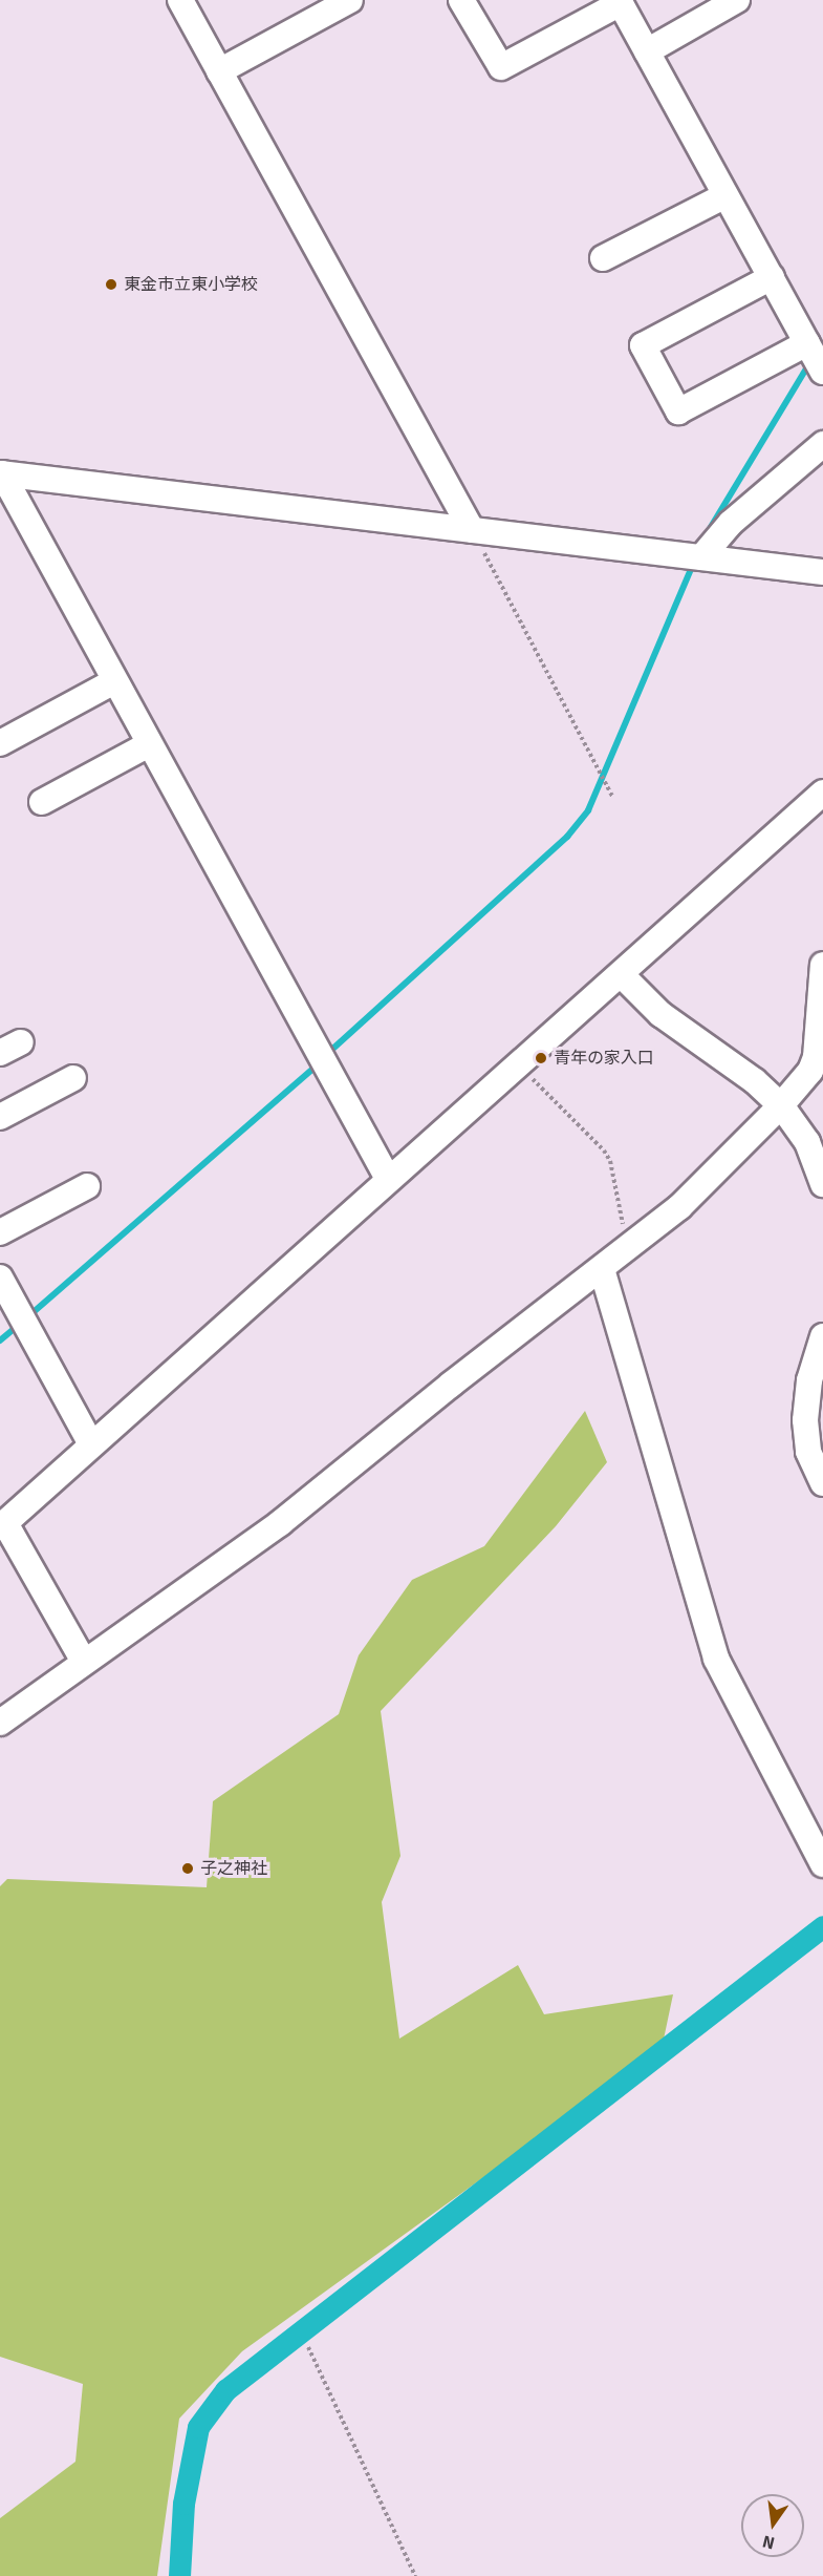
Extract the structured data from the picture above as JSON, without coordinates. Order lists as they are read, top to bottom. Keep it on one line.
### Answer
{"places":["東金市立東小学校","青年の家入口","子之神社"],"north":"bottom"}
